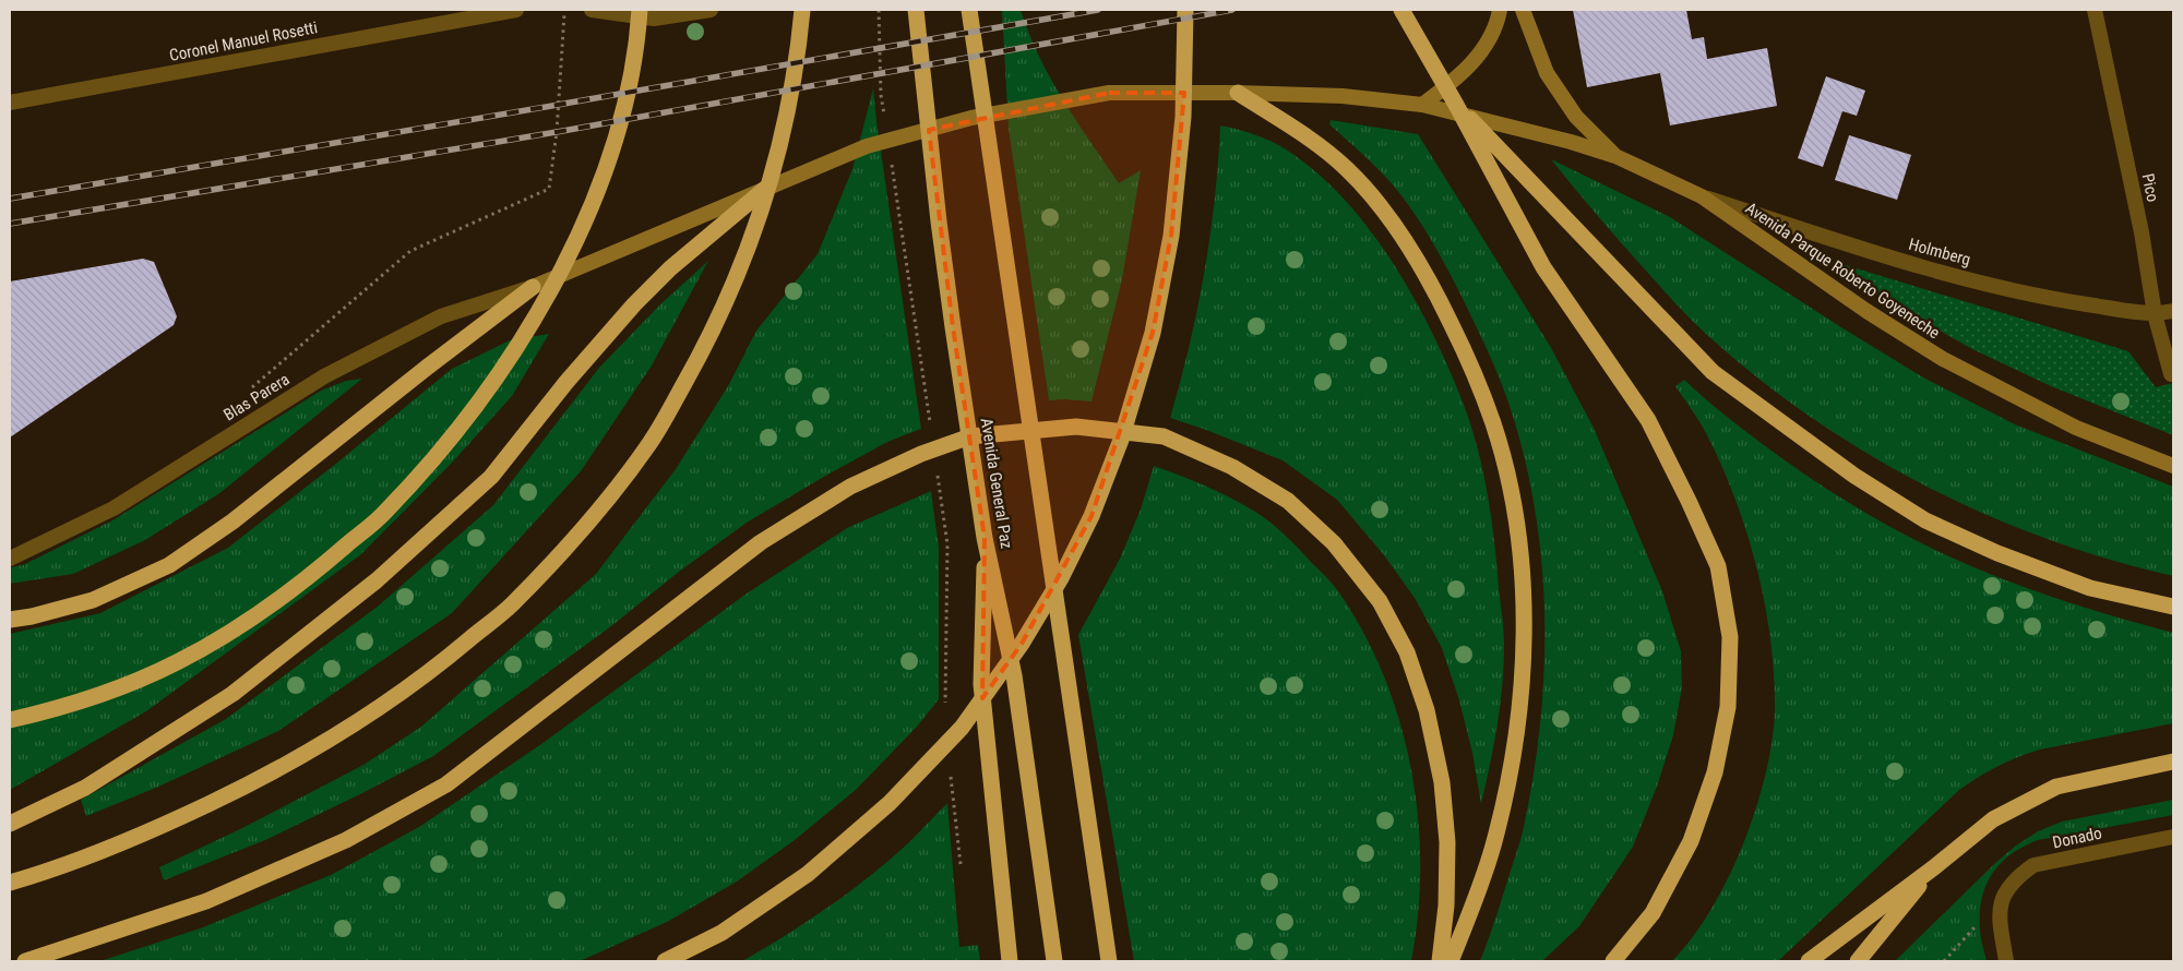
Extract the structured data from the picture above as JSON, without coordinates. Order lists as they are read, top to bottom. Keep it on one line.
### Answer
{"streets":{"highway":["Avenida General Paz"],"main road":["Avenida Parque Roberto Goyeneche"],"street":["Coronel Manuel Rosetti","Pico","Holmberg","Blas Parera","Donado"]},"crossings":[["Pico","Holmberg"],["Holmberg","Avenida Parque Roberto Goyeneche"],["Avenida Parque Roberto Goyeneche","Blas Parera"]]}
